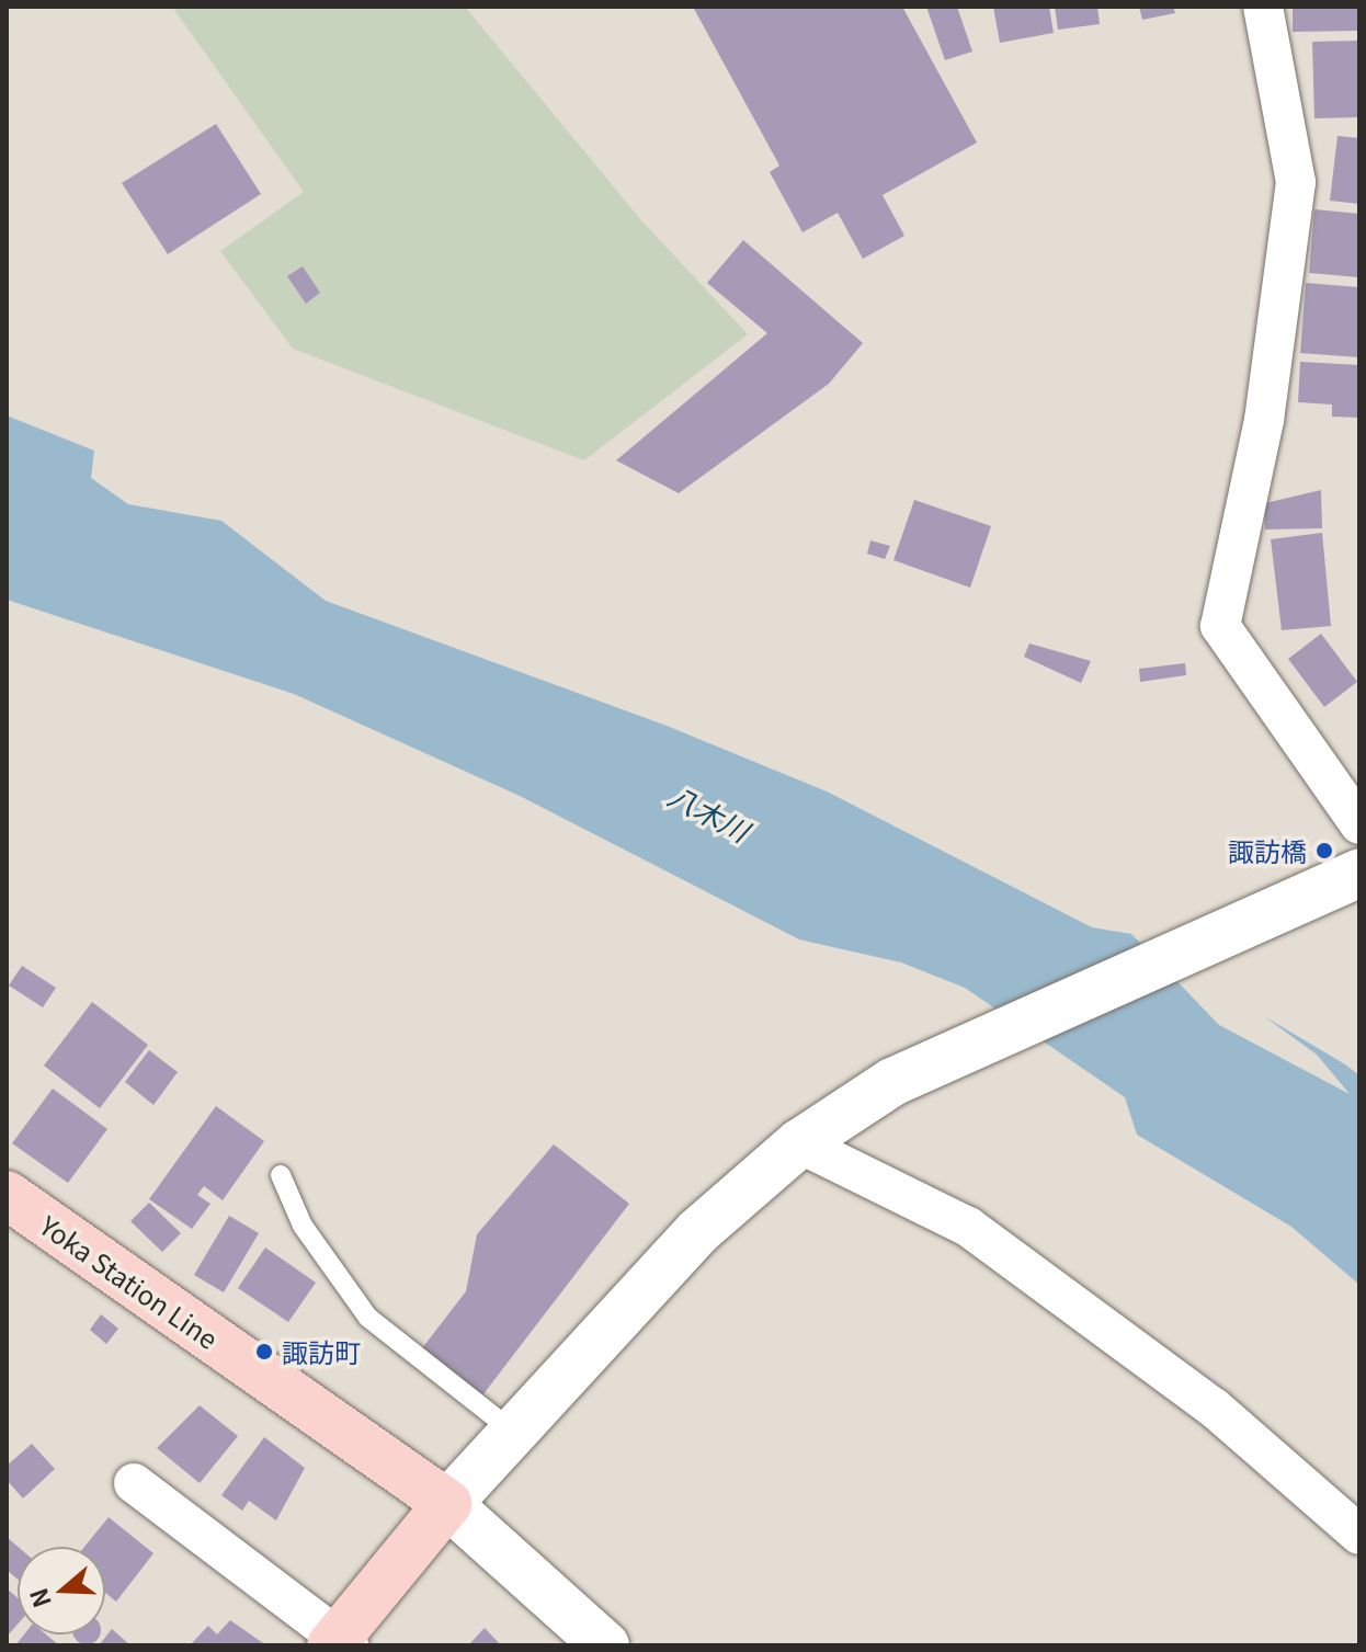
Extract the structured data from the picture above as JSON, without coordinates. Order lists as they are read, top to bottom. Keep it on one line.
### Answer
{"streets":{"main road":["Yoka Station Line"]},"water":["八木川"],"places":["諏訪橋","諏訪町"],"north":"left"}
